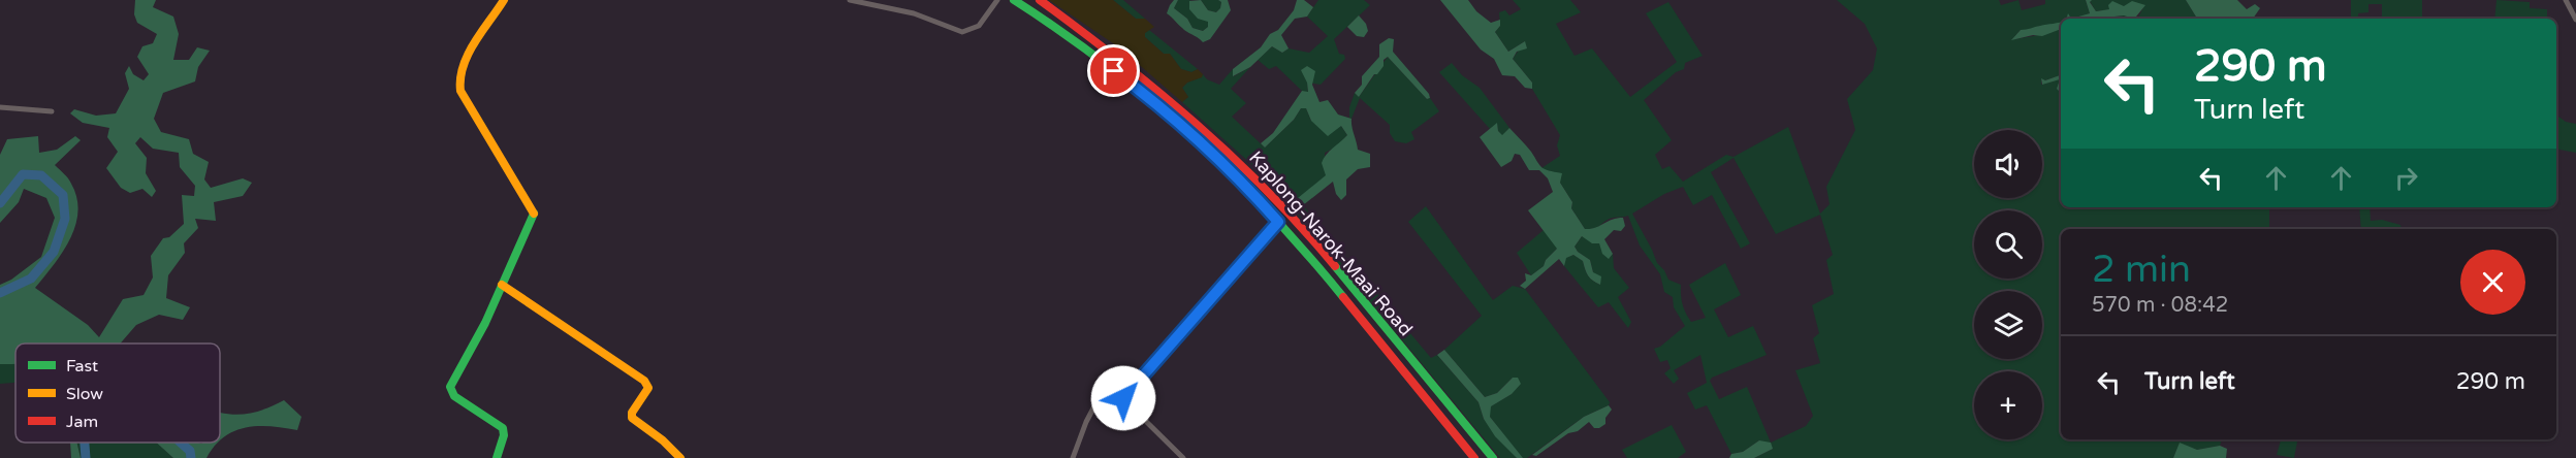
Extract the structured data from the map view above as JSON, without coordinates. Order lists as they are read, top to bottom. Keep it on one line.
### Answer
{"streets":{"main road":["Kaplong-Narok-Maai Road"]},"legend":["Fast","Slow","Jam"],"page":{"turn":["290 m","Turn left"],"map_buttons":"+","heading":["2 min","570 m · 08:42"],"list":[{"name":"Turn left","value":"290 m"}]}}
